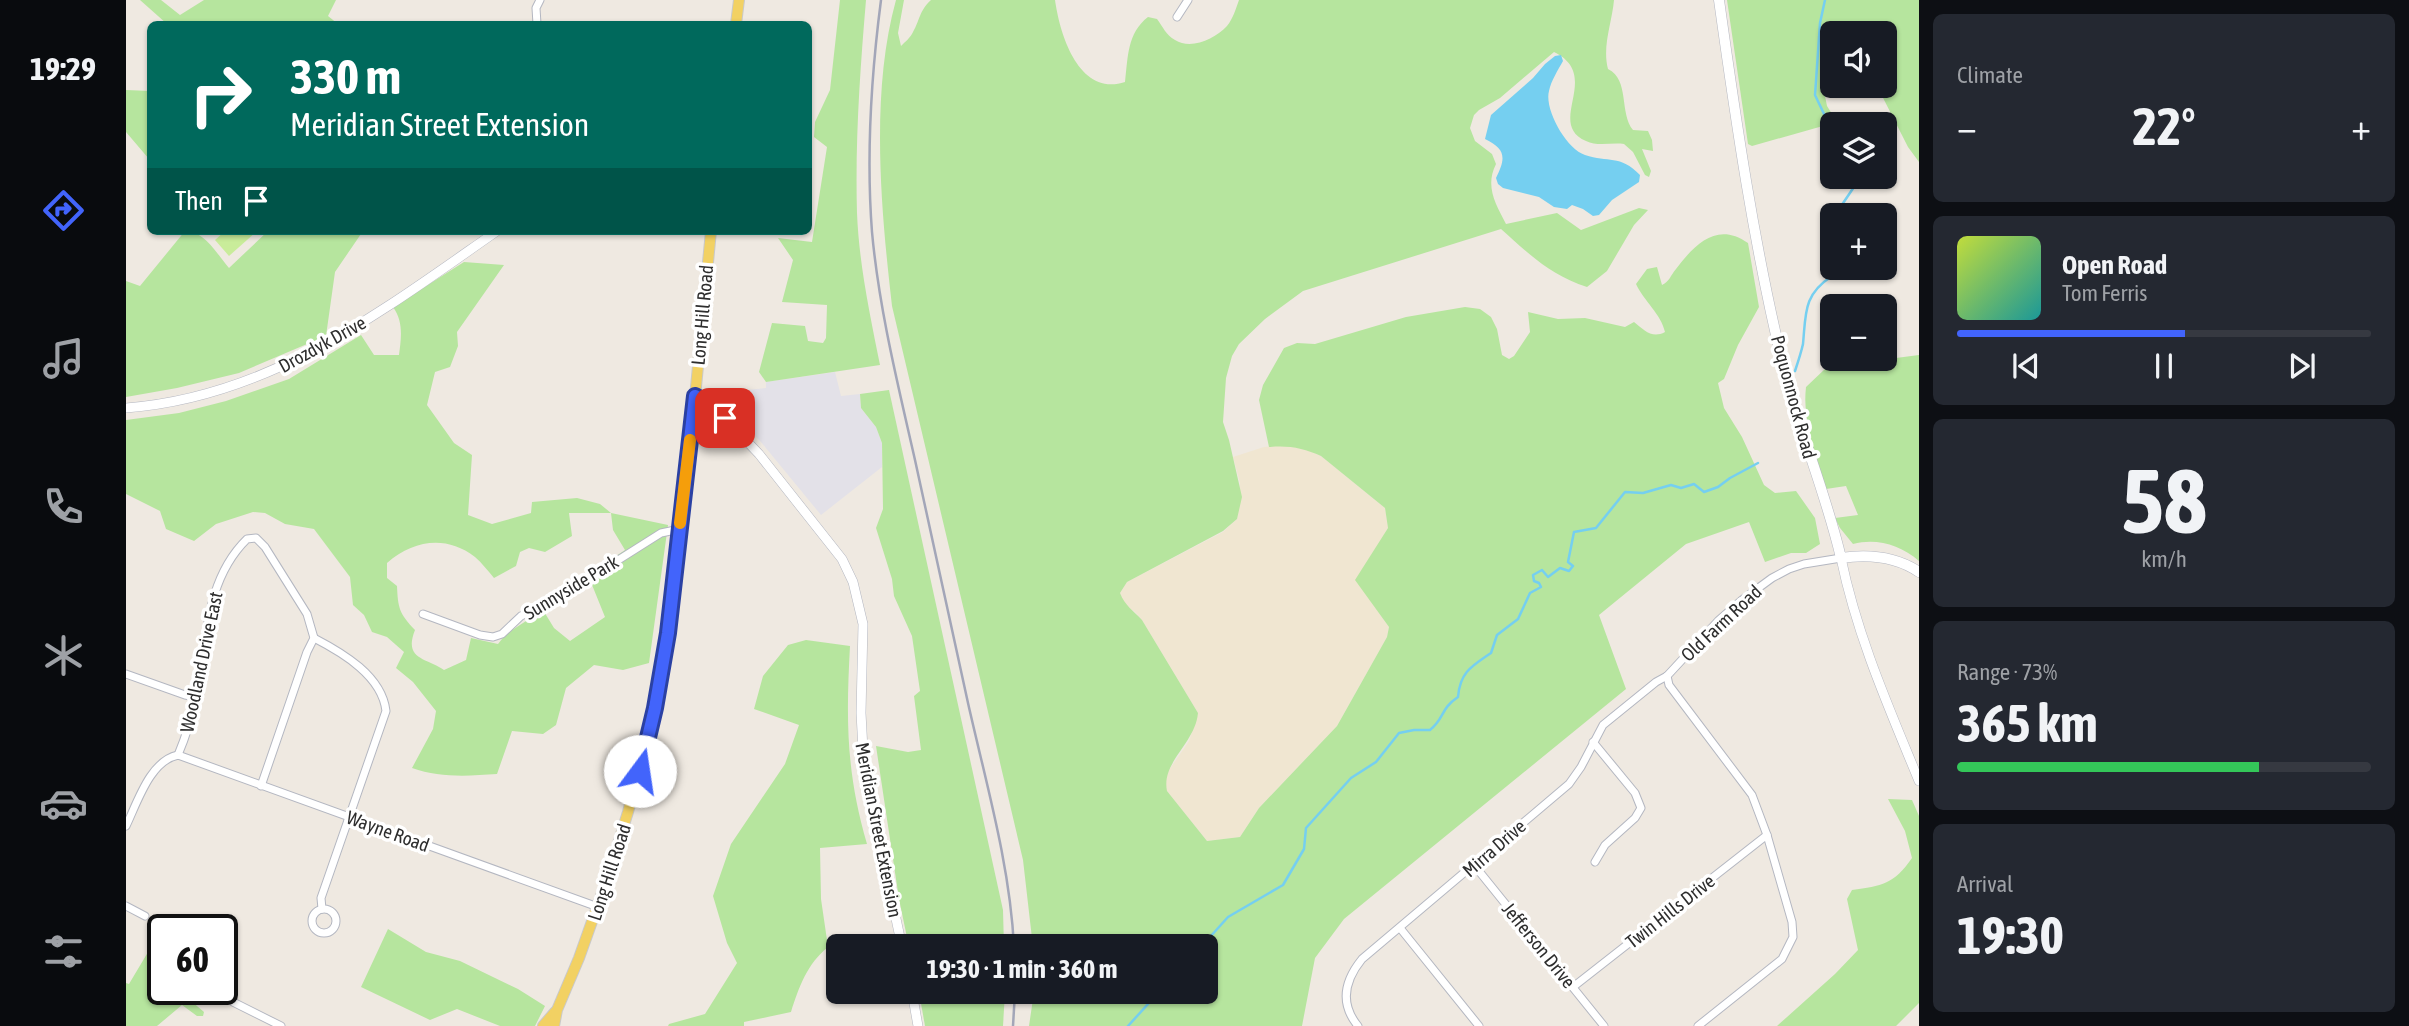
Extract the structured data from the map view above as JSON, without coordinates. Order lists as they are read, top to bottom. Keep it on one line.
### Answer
{"streets":{"main road":["Long Hill Road","Poquonnock Road"],"street":["Drozdyk Drive","Sunnyside Park","Old Farm Road","Woodland Drive East","Meridian Street Extension","Wayne Road","Mirra Drive","Twin Hills Drive","Jefferson Drive"]},"crossings":[["Long Hill Road","Sunnyside Park"],["Long Hill Road","Meridian Street Extension"],["Long Hill Road","Wayne Road"],["Poquonnock Road","Old Farm Road"],["Old Farm Road","Mirra Drive"],["Old Farm Road","Twin Hills Drive"],["Woodland Drive East","Wayne Road"],["Mirra Drive","Jefferson Drive"],["Twin Hills Drive","Jefferson Drive"]],"page":{"tabs":"19:29","tile":["Climate",["58","km/h"],["Range · 73%","365 km"],["Arrival","19:30"]],"map_buttons":["+","−"],"turn":["330 m","Meridian Street Extension"],"heat":["−","22°","+"],"then":"Then","song":["Open Road","Tom Ferris"],"limit":"60","trip":"19:30 · 1 min · 360 m"}}
